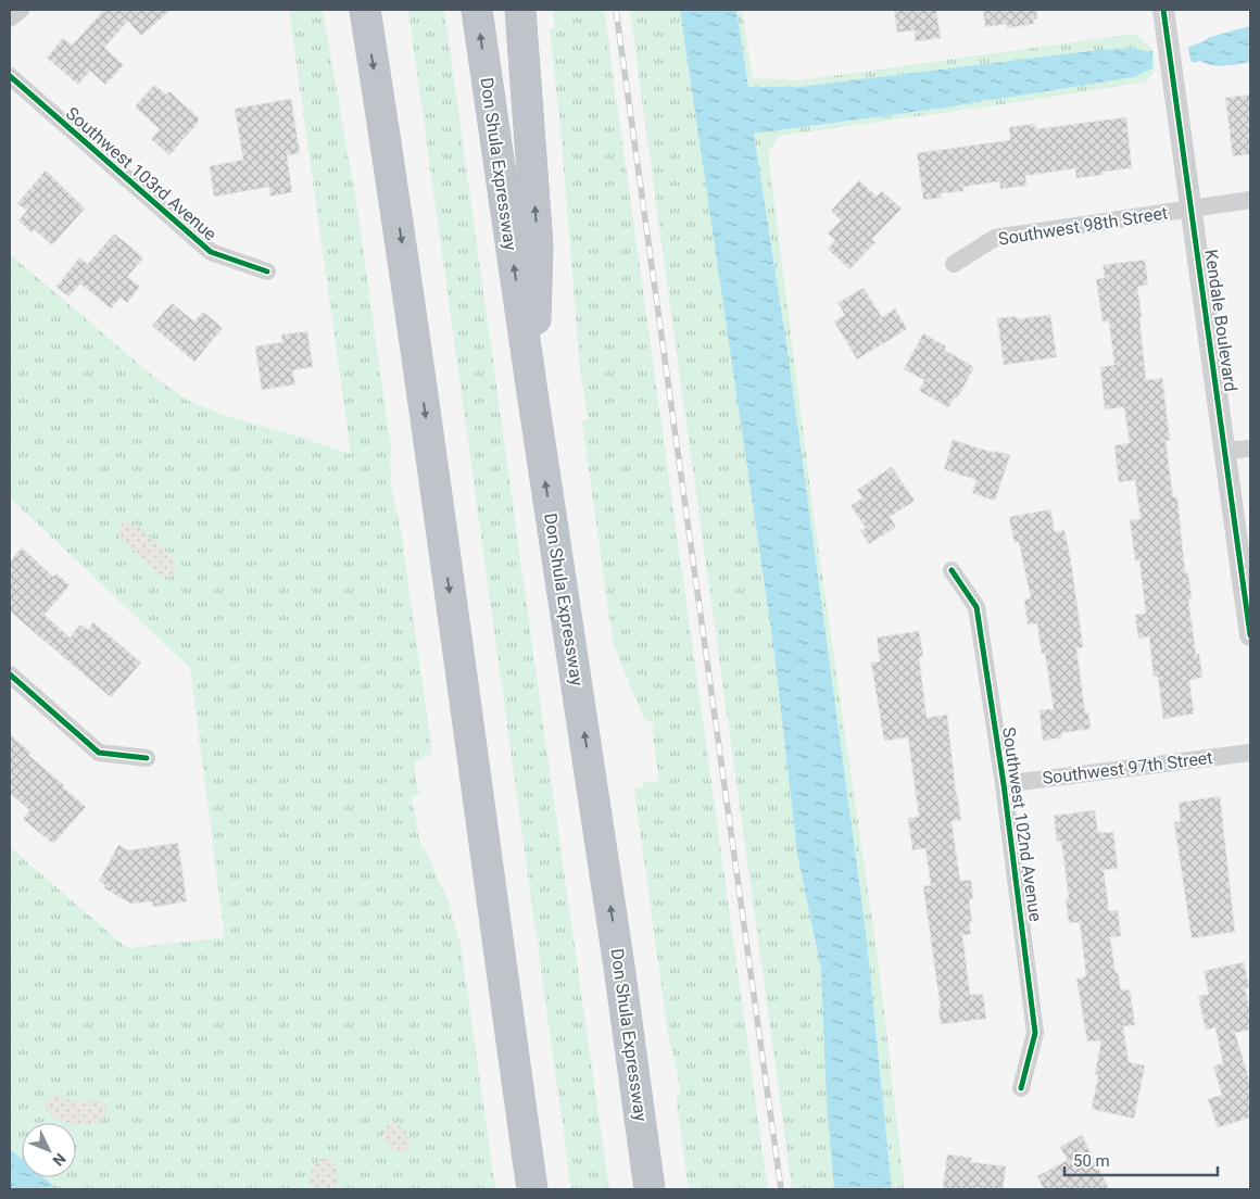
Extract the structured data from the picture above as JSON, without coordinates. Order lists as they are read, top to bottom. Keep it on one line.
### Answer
{"streets":{"highway":["Don Shula Expressway"],"street":["Southwest 103rd Avenue","Southwest 98th Street","Kendale Boulevard","Southwest 97th Street","Southwest 102nd Avenue"]},"crossings":[["Southwest 98th Street","Kendale Boulevard"],["Southwest 97th Street","Southwest 102nd Avenue"]],"scale_bar":"50 m","north":"bottom right"}
